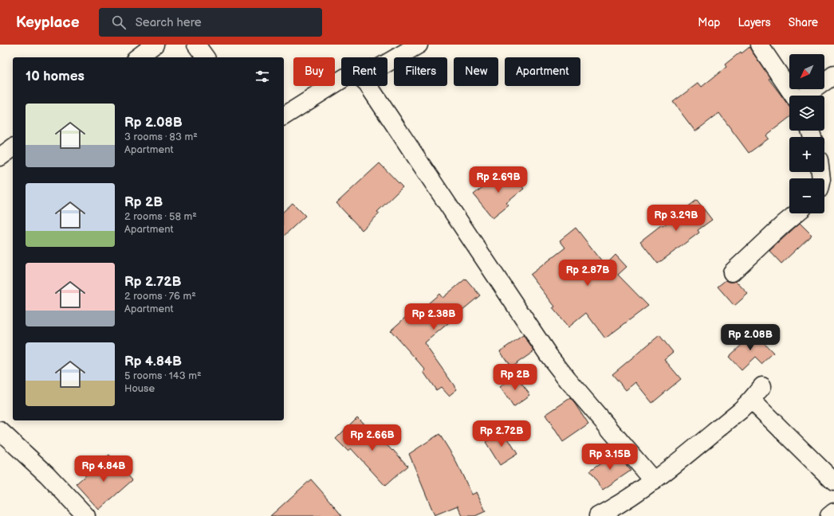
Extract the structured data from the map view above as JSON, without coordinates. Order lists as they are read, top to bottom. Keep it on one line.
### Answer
{"north":"bottom left","page":{"header":"Keyplace","search":"Search here","nav":["Map","Layers","Share"],"map_buttons":["+","−"],"chip":["Buy","Rent","Filters","New","Apartment"],"heading":"10 homes","list":[{"name":"Rp 2.08B","note":"3 rooms · 83 m² · Apartment"},{"name":"Rp 2B","note":"2 rooms · 58 m² · Apartment"},{"name":"Rp 2.72B","note":"2 rooms · 76 m² · Apartment"},{"name":"Rp 4.84B","note":"5 rooms · 143 m² · House"}],"price":["Rp 2.69B","Rp 3.29B","Rp 2.87B","Rp 2.38B","Rp 2.08B","Rp 2B","Rp 2.72B","Rp 2.66B","Rp 3.15B","Rp 4.84B"]}}
